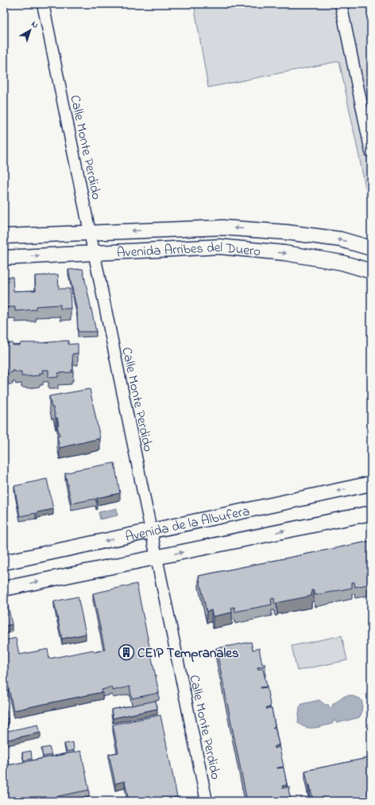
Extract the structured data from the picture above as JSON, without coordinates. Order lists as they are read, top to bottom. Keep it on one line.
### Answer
{"streets":{"street":["Calle Monte Perdido","Avenida Arribes del Duero","Avenida de la Albufera"]},"crossings":[["Calle Monte Perdido","Avenida Arribes del Duero"],["Calle Monte Perdido","Avenida de la Albufera"]],"places":{"building":["CEIP Tempranales"]},"north":"top right"}
